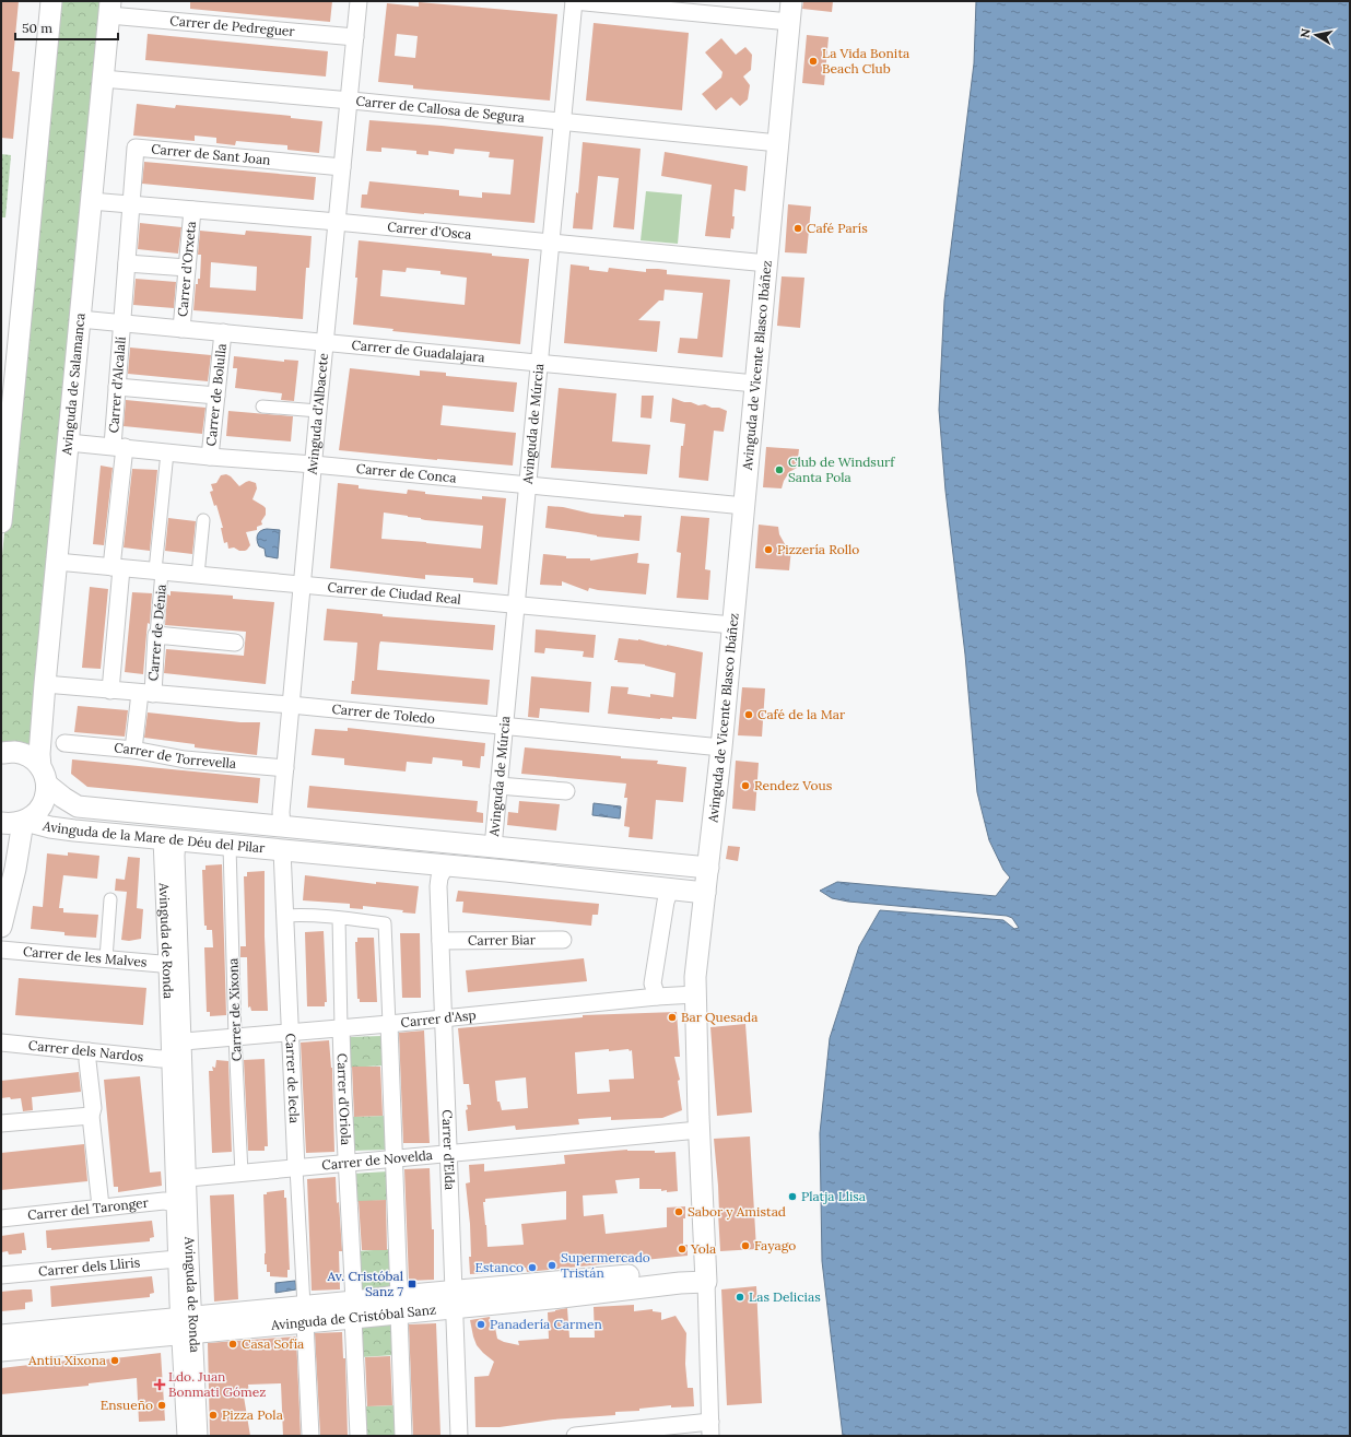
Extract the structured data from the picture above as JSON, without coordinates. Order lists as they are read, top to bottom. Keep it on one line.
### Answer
{"streets":{"street":["Carrer de Pedreguer","Carrer de Callosa de Segura","Carrer de Sant Joan","Carrer d'Osca","Carrer d'Orxeta","Carrer de Guadalajara","Avinguda de Vicente Blasco Ibáñez","Avinguda de Salamanca","Carrer d'Alcalalí","Carrer de Bolulla","Avinguda d'Albacete","Avinguda de Múrcia","Carrer de Conca","Carrer de Ciudad Real","Carrer de Dénia","Carrer de Toledo","Carrer de Torrevella","Avinguda de la Mare de Déu del Pilar","Avinguda de Ronda","Carrer Biar","Carrer de les Malves","Carrer de Xixona","Carrer d'Asp","Carrer dels Nardos","Carrer de Iecla","Carrer d'Oriola","Carrer d'Elda","Carrer de Novelda","Carrer del Taronger","Carrer dels Lliris","Avinguda de Cristóbal Sanz"]},"crossings":[["Carrer de Pedreguer","Avinguda de Salamanca"],["Carrer de Pedreguer","Avinguda d'Albacete"],["Carrer de Callosa de Segura","Avinguda de Vicente Blasco Ibáñez"],["Carrer de Callosa de Segura","Avinguda de Salamanca"],["Carrer de Callosa de Segura","Avinguda d'Albacete"],["Carrer de Callosa de Segura","Avinguda de Múrcia"],["Carrer de Sant Joan","Carrer d'Osca"],["Carrer de Sant Joan","Carrer d'Alcalalí"],["Carrer de Sant Joan","Avinguda d'Albacete"],["Carrer d'Osca","Carrer d'Orxeta"],["Carrer d'Osca","Avinguda de Vicente Blasco Ibáñez"],["Carrer d'Osca","Avinguda de Salamanca"],["Carrer d'Osca","Carrer d'Alcalalí"],["Carrer d'Osca","Avinguda d'Albacete"],["Carrer d'Osca","Avinguda de Múrcia"],["Carrer d'Orxeta","Carrer de Guadalajara"],["Carrer de Guadalajara","Avinguda de Vicente Blasco Ibáñez"],["Carrer de Guadalajara","Avinguda de Salamanca"],["Carrer de Guadalajara","Carrer d'Alcalalí"],["Carrer de Guadalajara","Carrer de Bolulla"],["Carrer de Guadalajara","Avinguda d'Albacete"],["Carrer de Guadalajara","Avinguda de Múrcia"],["Avinguda de Vicente Blasco Ibáñez","Carrer de Conca"],["Avinguda de Vicente Blasco Ibáñez","Carrer de Ciudad Real"],["Avinguda de Vicente Blasco Ibáñez","Carrer de Toledo"],["Avinguda de Vicente Blasco Ibáñez","Avinguda de la Mare de Déu del Pilar"],["Avinguda de Vicente Blasco Ibáñez","Carrer d'Asp"],["Avinguda de Vicente Blasco Ibáñez","Carrer de Novelda"],["Avinguda de Vicente Blasco Ibáñez","Avinguda de Cristóbal Sanz"],["Avinguda de Salamanca","Carrer de Conca"],["Avinguda de Salamanca","Carrer de Ciudad Real"],["Avinguda de Salamanca","Carrer de Toledo"],["Avinguda de Salamanca","Avinguda de la Mare de Déu del Pilar"],["Carrer d'Alcalalí","Carrer de Conca"],["Carrer d'Alcalalí","Carrer de Ciudad Real"],["Carrer d'Alcalalí","Carrer de Toledo"],["Carrer de Bolulla","Carrer de Conca"],["Avinguda d'Albacete","Carrer de Conca"],["Avinguda d'Albacete","Carrer de Ciudad Real"],["Avinguda d'Albacete","Carrer de Toledo"],["Avinguda d'Albacete","Carrer de Torrevella"],["Avinguda d'Albacete","Avinguda de la Mare de Déu del Pilar"],["Avinguda de Múrcia","Carrer de Conca"],["Avinguda de Múrcia","Carrer de Ciudad Real"],["Avinguda de Múrcia","Carrer de Toledo"],["Avinguda de Múrcia","Avinguda de la Mare de Déu del Pilar"],["Carrer de Conca","Carrer de Dénia"],["Carrer de Ciudad Real","Carrer de Dénia"],["Carrer de Dénia","Carrer de Toledo"],["Carrer de Dénia","Carrer de Torrevella"],["Avinguda de la Mare de Déu del Pilar","Avinguda de Ronda"],["Avinguda de la Mare de Déu del Pilar","Carrer de Xixona"],["Avinguda de la Mare de Déu del Pilar","Carrer de Iecla"],["Avinguda de la Mare de Déu del Pilar","Carrer d'Elda"],["Avinguda de Ronda","Carrer de les Malves"],["Avinguda de Ronda","Carrer d'Asp"],["Avinguda de Ronda","Carrer dels Nardos"],["Avinguda de Ronda","Carrer de Novelda"],["Avinguda de Ronda","Carrer del Taronger"],["Avinguda de Ronda","Carrer dels Lliris"],["Avinguda de Ronda","Avinguda de Cristóbal Sanz"],["Carrer Biar","Carrer d'Elda"],["Carrer de Xixona","Carrer d'Asp"],["Carrer de Xixona","Carrer de Novelda"],["Carrer d'Asp","Carrer dels Nardos"],["Carrer d'Asp","Carrer de Iecla"],["Carrer d'Asp","Carrer d'Oriola"],["Carrer d'Asp","Carrer d'Elda"],["Carrer de Iecla","Carrer de Novelda"],["Carrer de Iecla","Avinguda de Cristóbal Sanz"],["Carrer d'Oriola","Carrer de Novelda"],["Carrer d'Oriola","Avinguda de Cristóbal Sanz"],["Carrer d'Elda","Carrer de Novelda"],["Carrer d'Elda","Avinguda de Cristóbal Sanz"]],"places":{"other":["La Vida Bonita Beach Club","Café París","Club de Windsurf Santa Pola","Pizzería Rollo","Café de la Mar","Rendez Vous","Bar Quesada","Platja Llisa","Sabor y Amistad","Fayago","Yola","Supermercado Tristán","Estanco","Las Delicias","Panadería Carmen","Casa Sofía","Antiu Xixona","Ensueño","Pizza Pola"],"transit":["Av. Cristóbal Sanz 7"],"health":["Ldo. Juan Bonmati Gómez"]},"scale_bar":"50 m","north":"left"}
